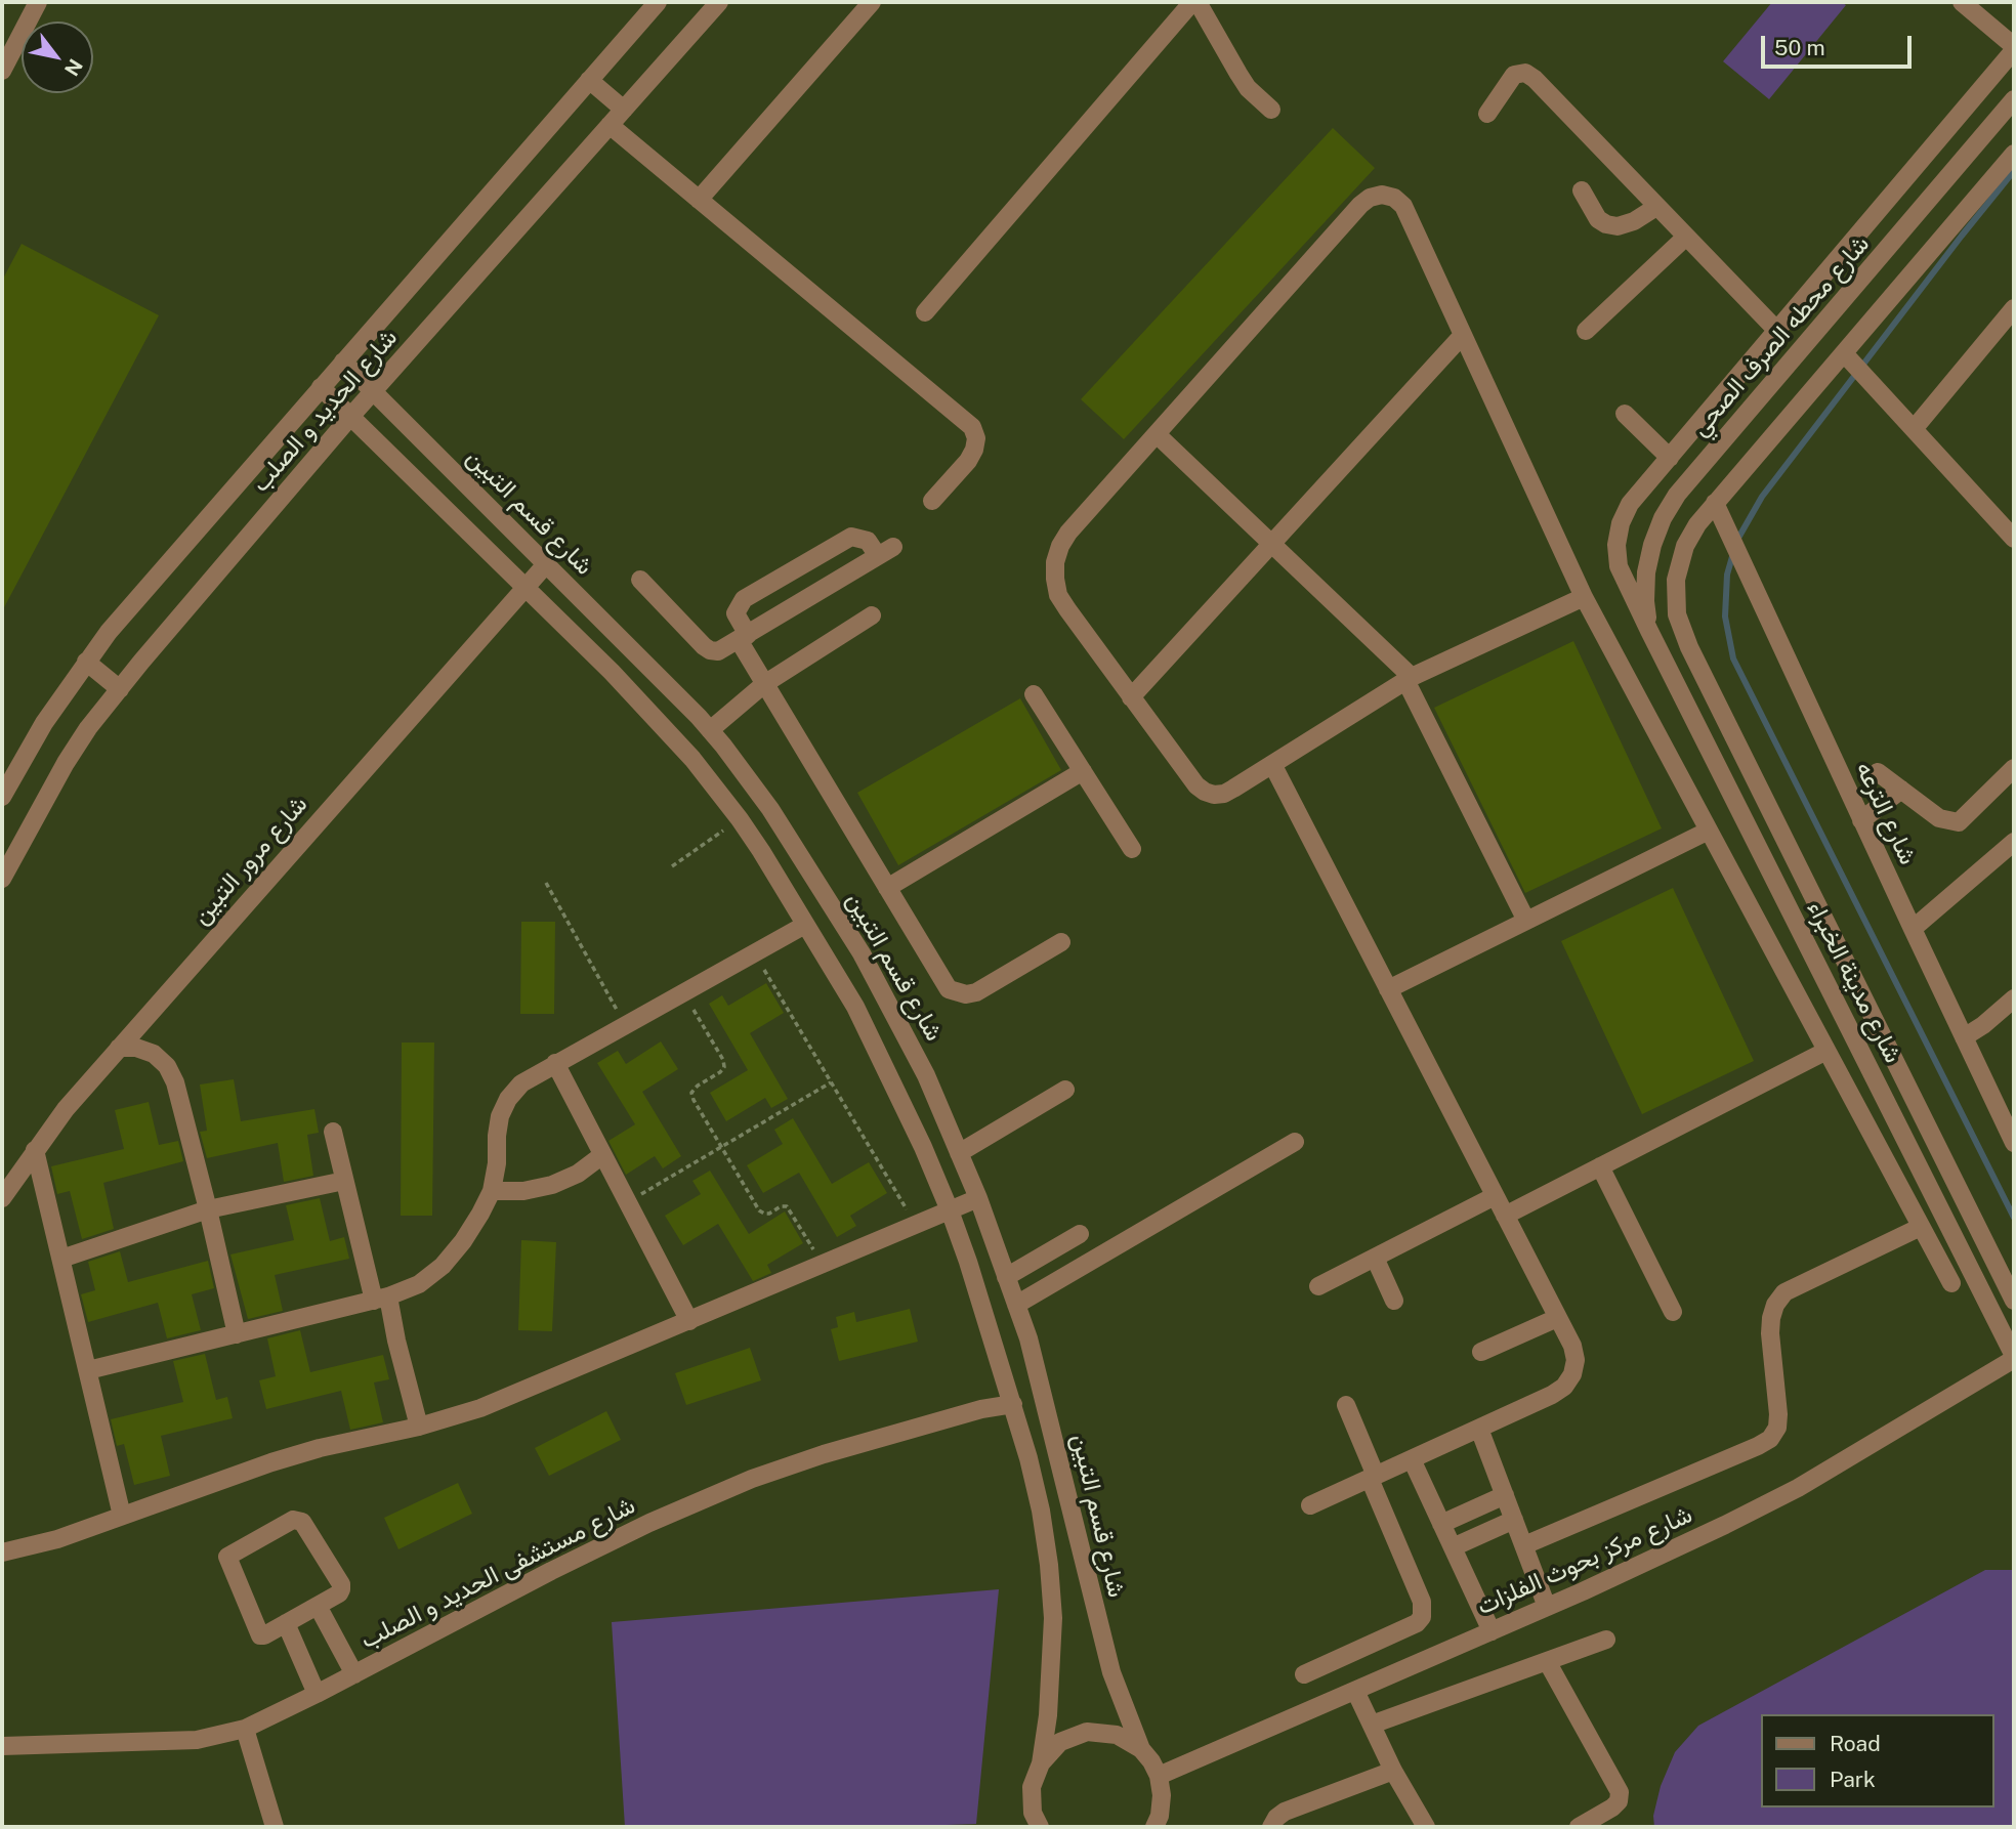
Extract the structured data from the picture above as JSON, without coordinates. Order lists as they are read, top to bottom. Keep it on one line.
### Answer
{"streets":{"street":["شارع محطه الصرف الصحي","شارع الحديد و الصلب","شارع قسم التبين","شارع الترعه","شارع مرور التبين","شارع مدينة الخبراء","شارع مركز بحوث الفلزات","شارع مستشفى الحديد و الصلب"]},"crossings":[["شارع محطه الصرف الصحي","شارع مدينة الخبراء"],["شارع الحديد و الصلب","شارع قسم التبين"],["شارع قسم التبين","شارع مرور التبين"],["شارع قسم التبين","شارع مركز بحوث الفلزات"],["شارع الترعه","شارع مدينة الخبراء"],["شارع مدينة الخبراء","شارع مركز بحوث الفلزات"]],"legend":["Road","Park"],"scale_bar":"50 m","north":"bottom right"}
